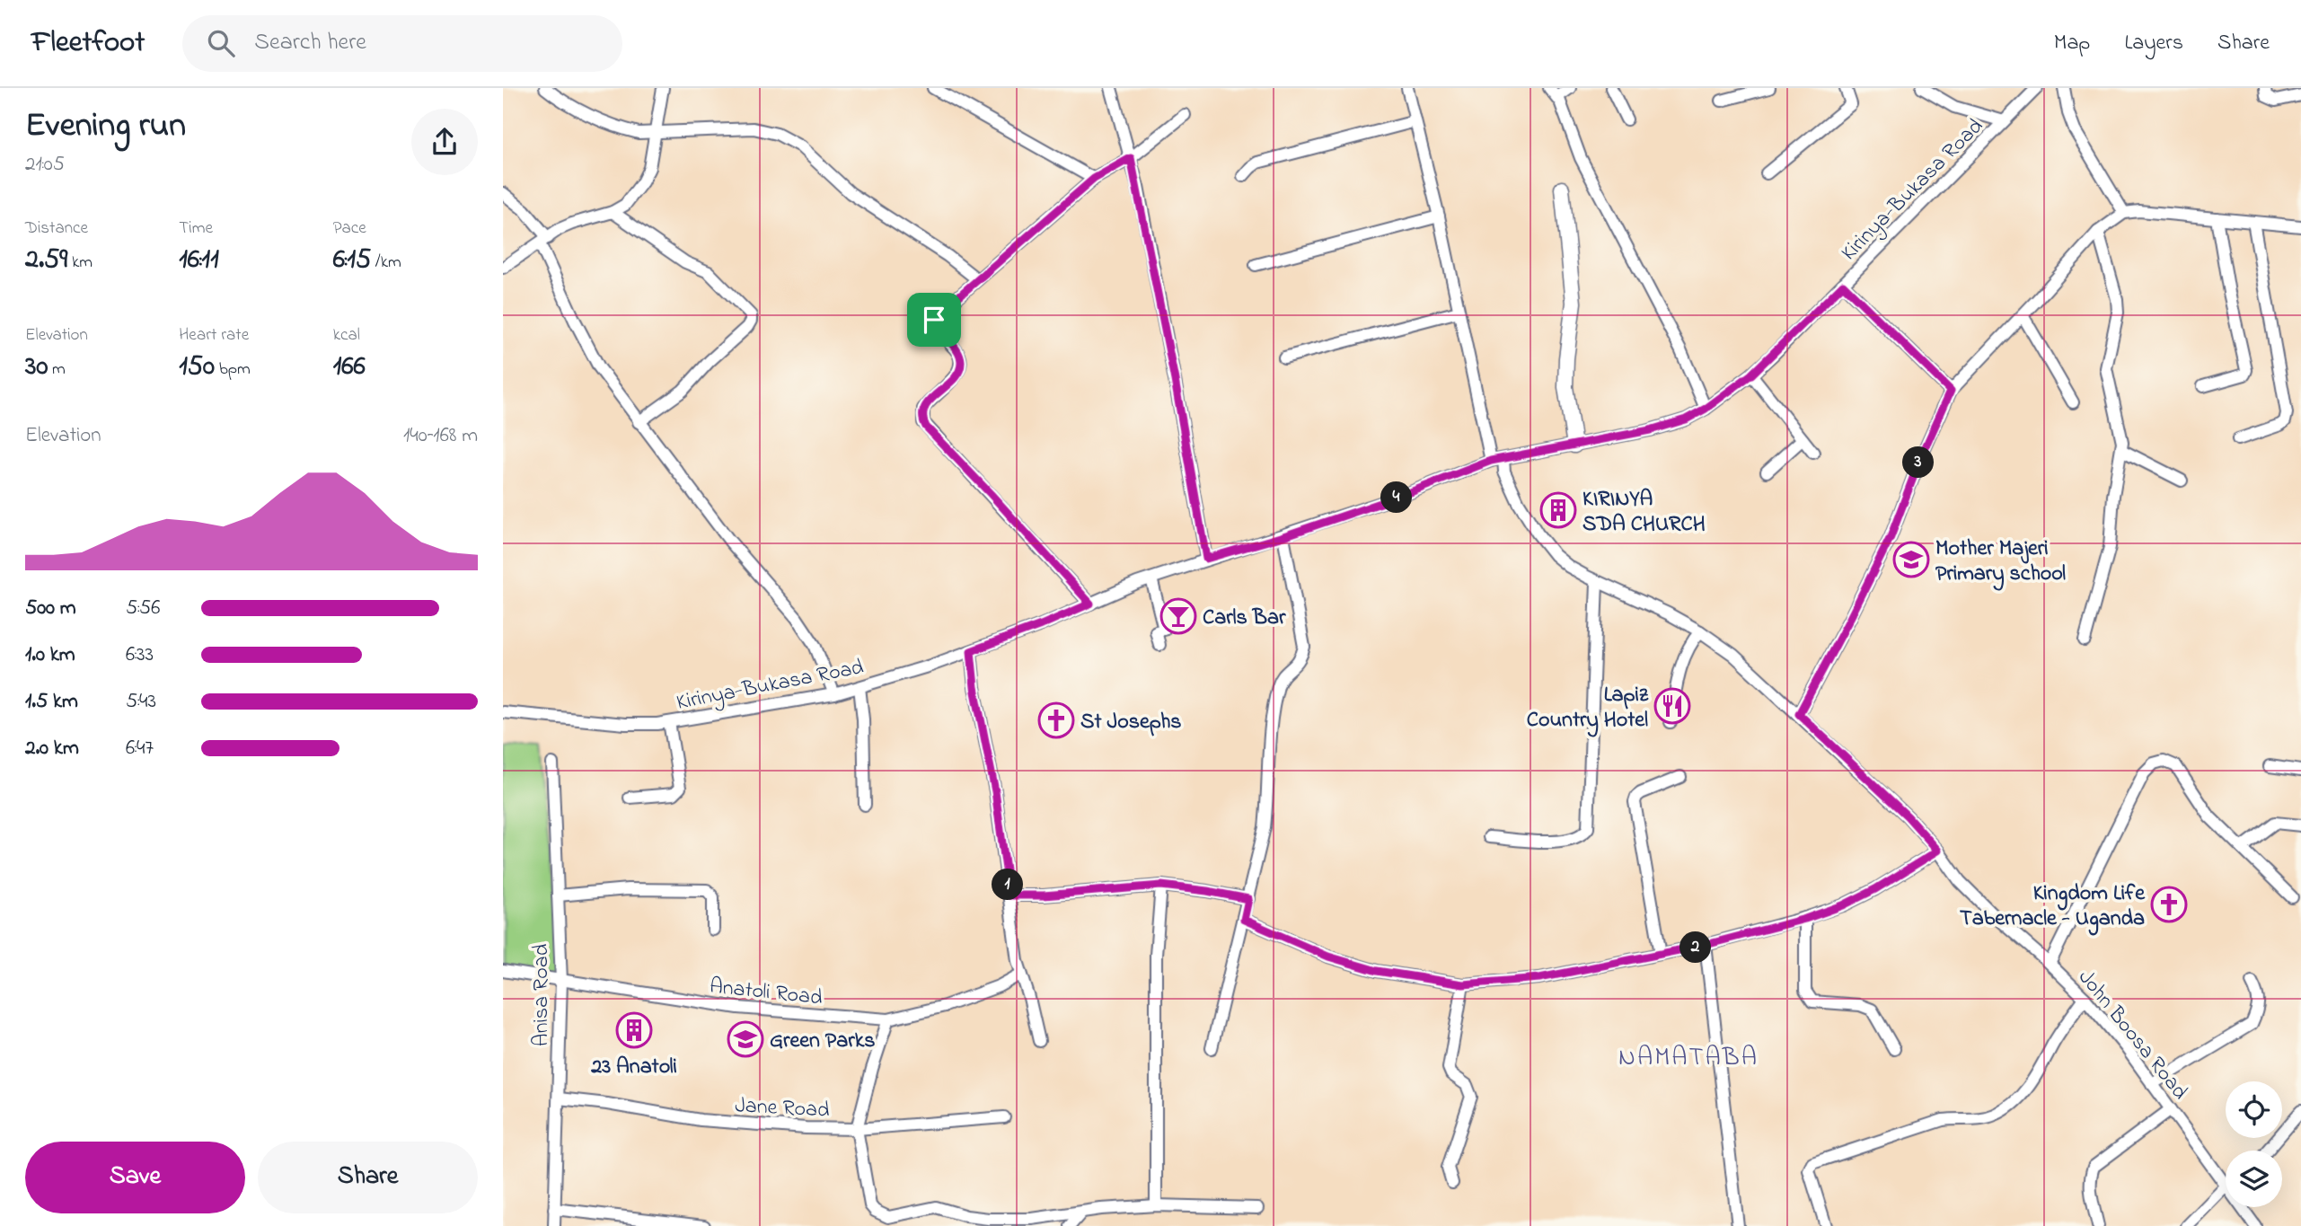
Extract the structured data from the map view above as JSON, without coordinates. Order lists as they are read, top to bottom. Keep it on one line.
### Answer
{"streets":{"street":["Kirinya-Bukasa Road","Anatoli Road","Anisa Road","John Boosa Road","Jane Road"]},"crossings":[["Kirinya-Bukasa Road","John Boosa Road"],["Anatoli Road","Anisa Road"],["Anisa Road","Jane Road"]],"districts":["NAMATABA"],"places":{"building":["KIRINYA SDA CHURCH","23 Anatoli"],"school or university":["Mother Majeri Primary school","Green Parks"],"bar":["Carls Bar"],"restaurant":["Lapiz Country Hotel"],"church":["St Josephs","Kingdom Life Tabernacle - Uganda"]},"page":{"header":"Fleetfoot","search":"Search here","nav":["Map","Layers","Share"],"heading":["Evening run","21:05"],"stats":[["Distance","2.59 km"],["Time","16:11"],["Pace","6:15 /km"],["Elevation","30 m"],["Heart rate","150 bpm"],["kcal","166"]],"chart":["Elevation","140–168 m"],"pins":["3","4","1","2"],"list":[{"name":"500 m","note":"5:56"},{"name":"1.0 km","note":"6:33"},{"name":"1.5 km","note":"5:43"},{"name":"2.0 km","note":"6:47"}],"buttons":["Save","Share"]}}
